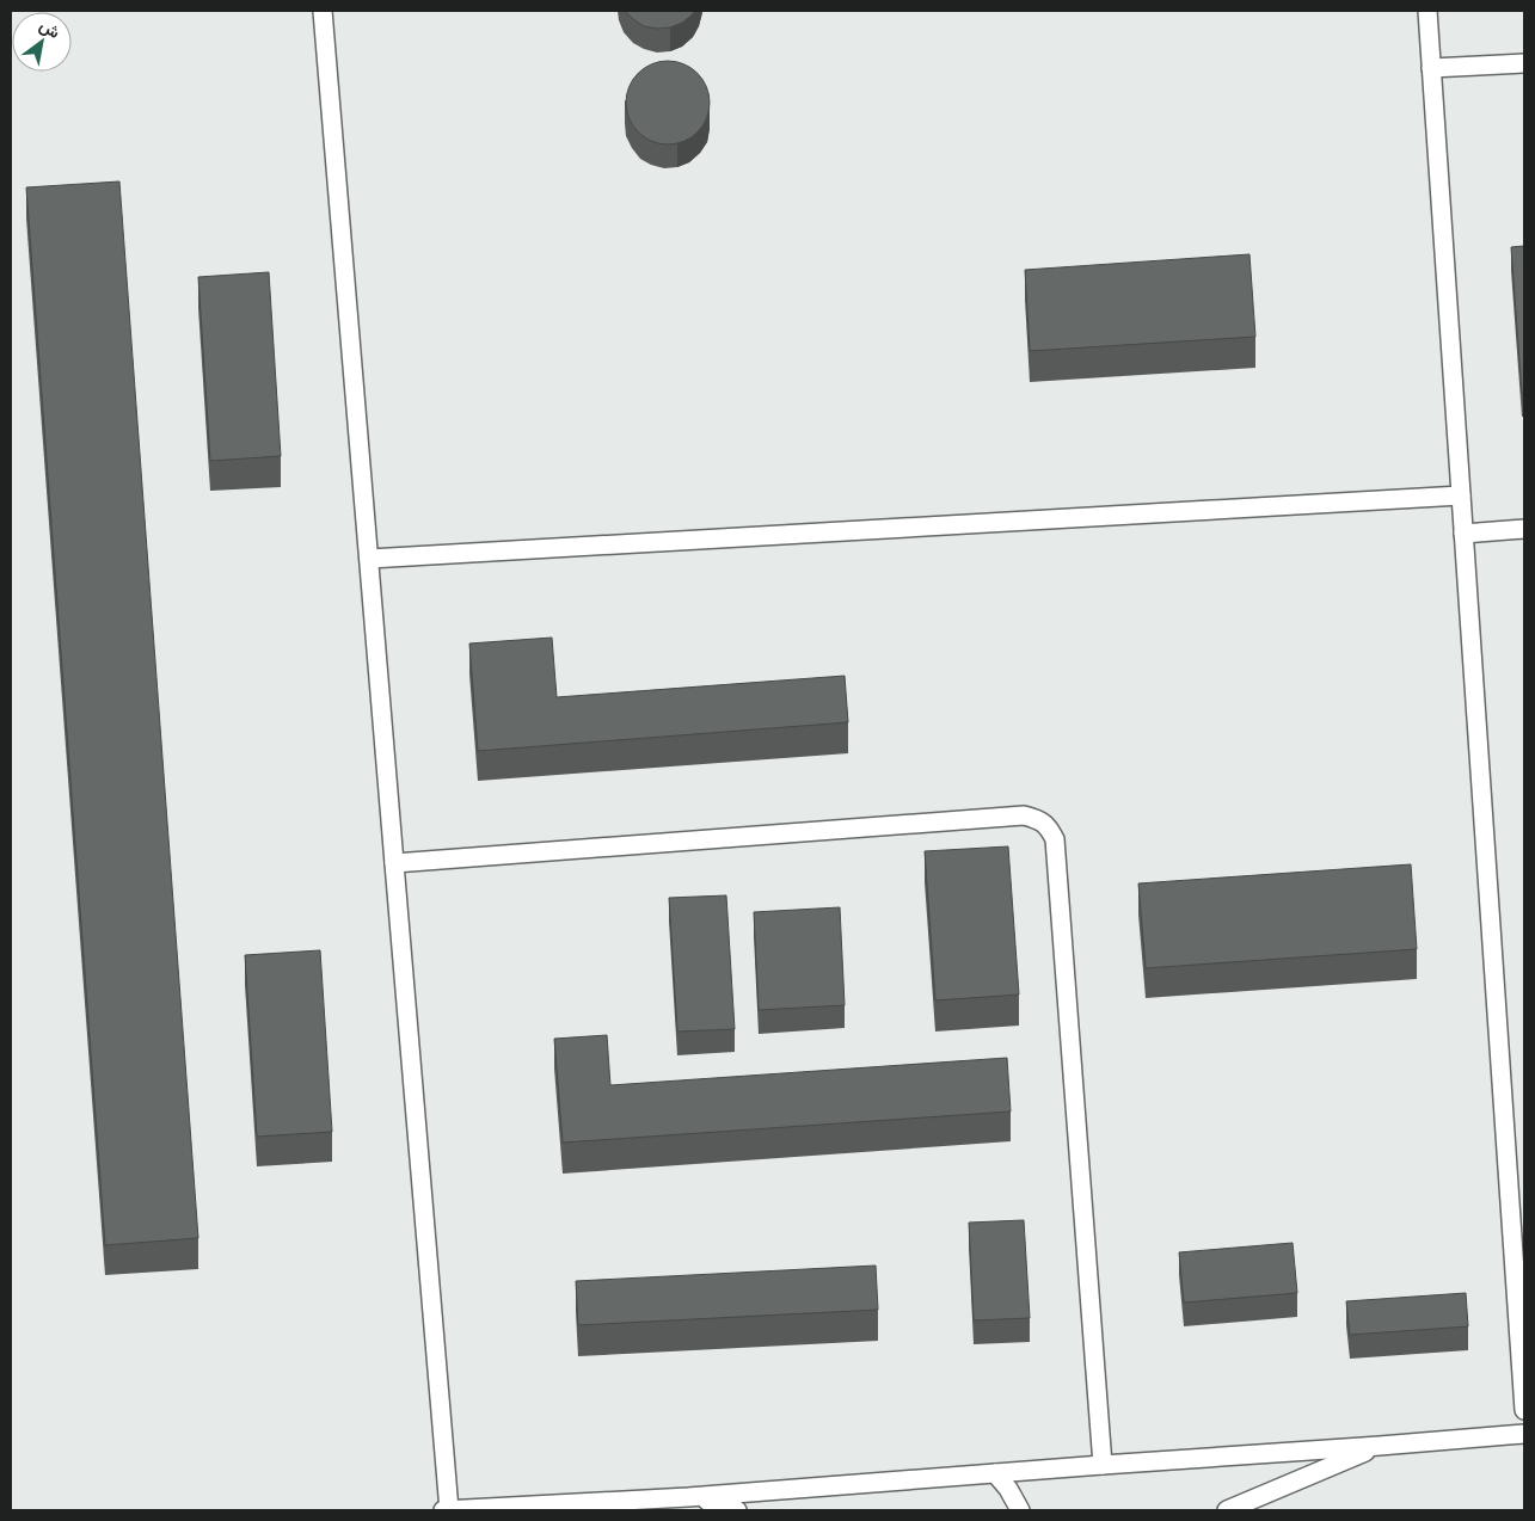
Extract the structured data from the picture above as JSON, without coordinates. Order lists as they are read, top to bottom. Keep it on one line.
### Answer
{"north":"top right"}
